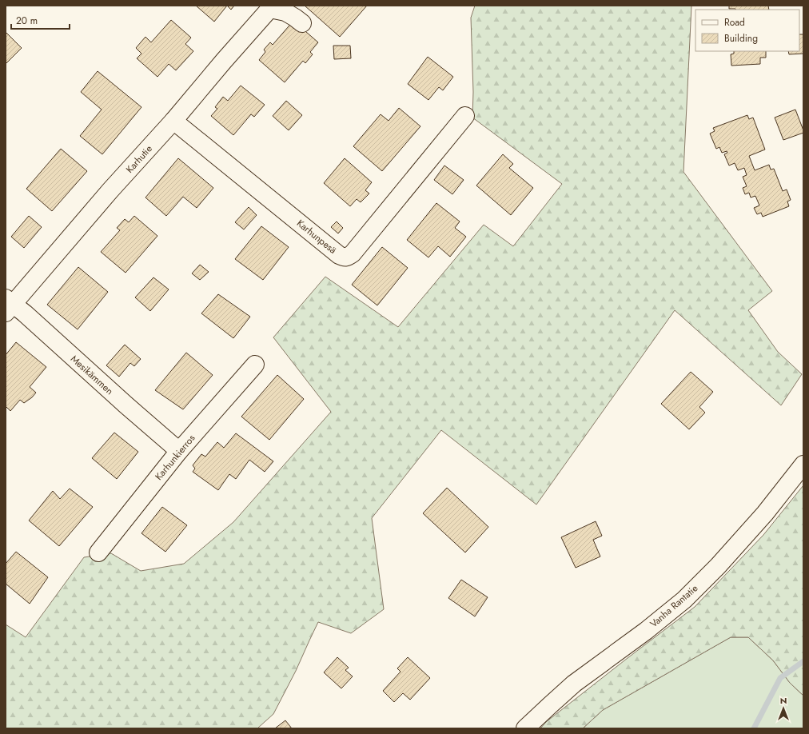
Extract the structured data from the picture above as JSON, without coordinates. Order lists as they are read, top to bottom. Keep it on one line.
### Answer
{"streets":{"street":["Karhutie","Karhunpesä","Mesikämmen","Karhunkierros","Vanha Rantatie"]},"crossings":[["Karhutie","Karhunpesä"],["Karhutie","Mesikämmen"],["Mesikämmen","Karhunkierros"]],"legend":["Road","Building"],"scale_bar":"20 m","north":"top"}
